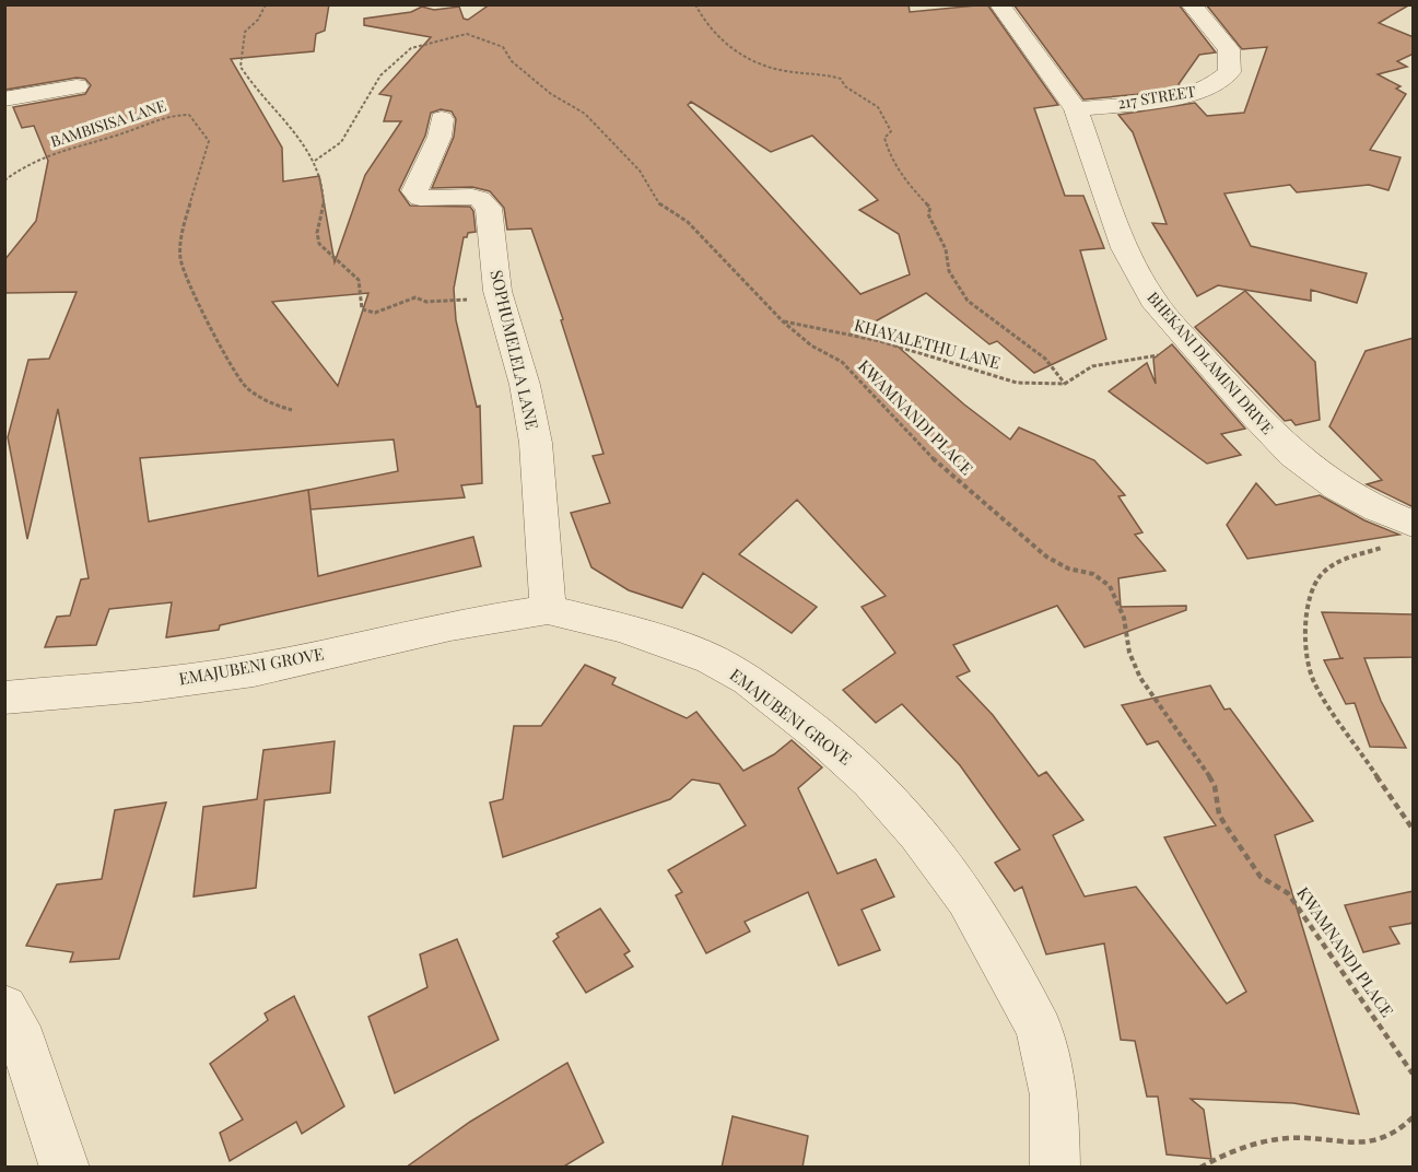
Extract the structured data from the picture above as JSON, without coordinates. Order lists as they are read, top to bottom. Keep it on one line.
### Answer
{"streets":{"street":["217 STREET","SOPHUMELELA LANE","BHEKANI DLAMINI DRIVE","EMAJUBENI GROVE"],"path":["BAMBISISA LANE","KHAYALETHU LANE","KWAMNANDI PLACE"]},"crossings":[["217 STREET","BHEKANI DLAMINI DRIVE"],["KHAYALETHU LANE","KWAMNANDI PLACE"],["SOPHUMELELA LANE","EMAJUBENI GROVE"]]}
